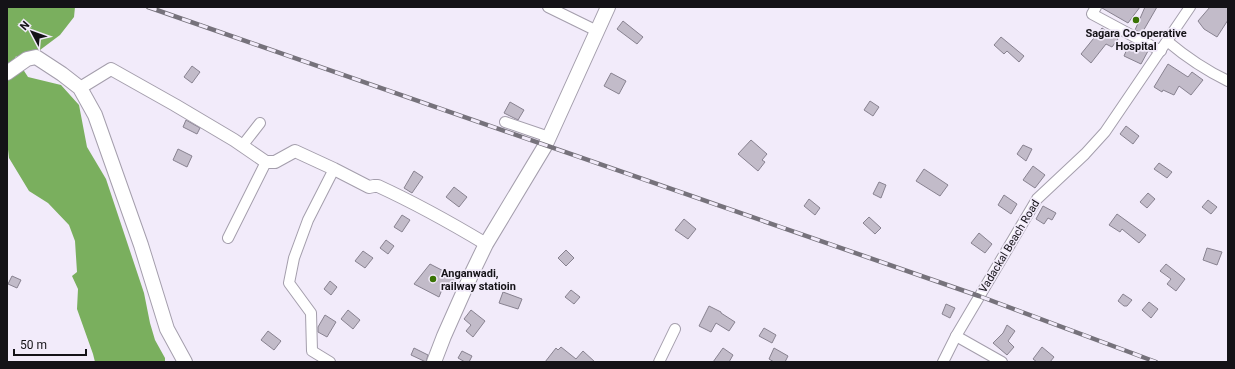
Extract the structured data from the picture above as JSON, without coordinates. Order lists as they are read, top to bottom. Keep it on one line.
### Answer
{"streets":{"street":["Vadackal Beach Road"]},"places":["Sagara Co-operative Hospital","Anganwadi, railway statioin"],"scale_bar":"50 m","north":"top left"}
